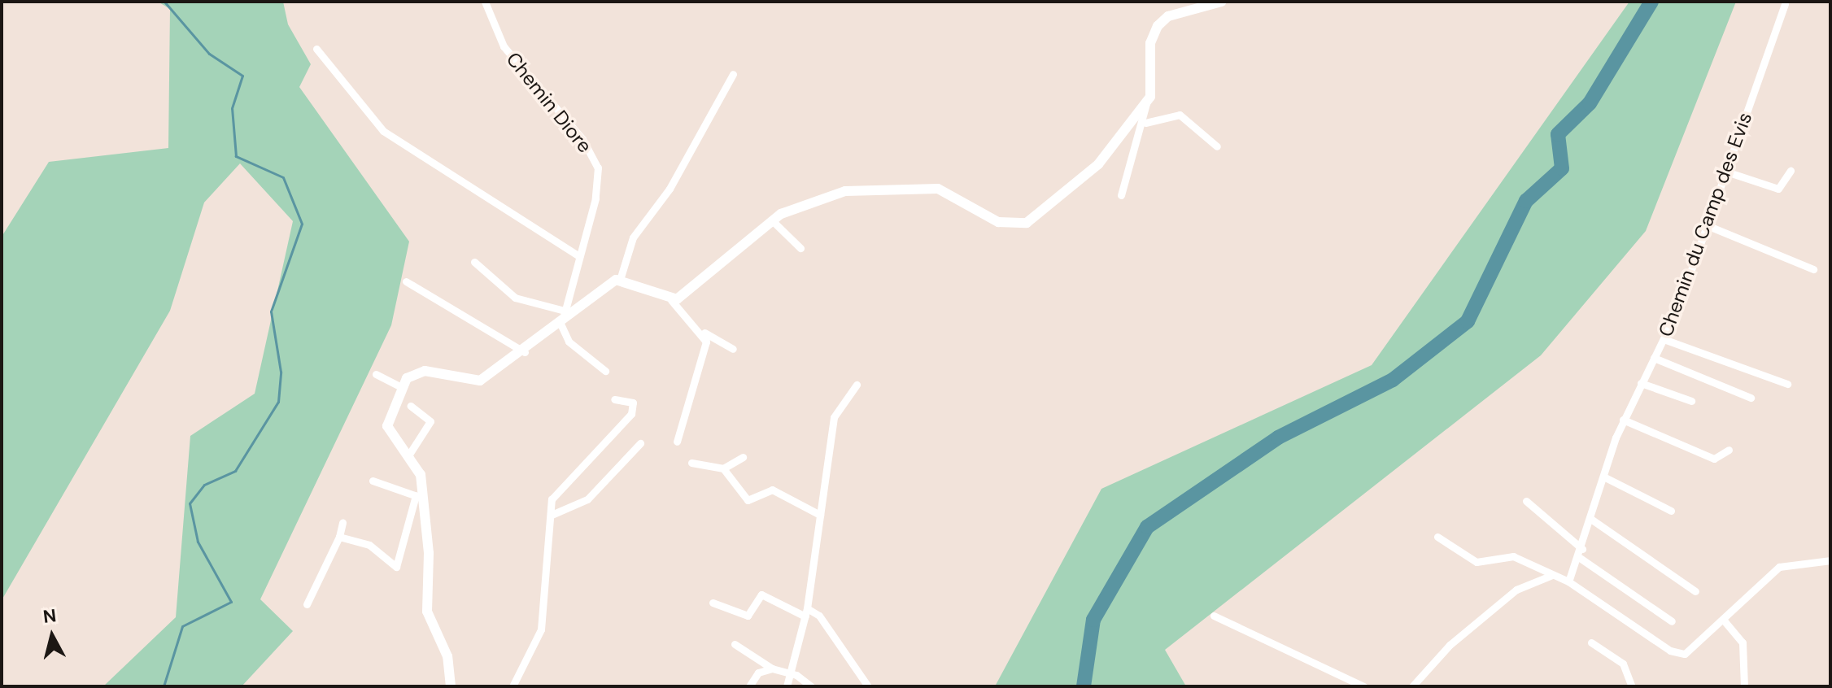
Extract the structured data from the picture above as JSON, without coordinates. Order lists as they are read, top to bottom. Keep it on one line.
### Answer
{"streets":{"street":["Chemin Diore","Chemin du Camp des Evis"]},"north":"top"}
